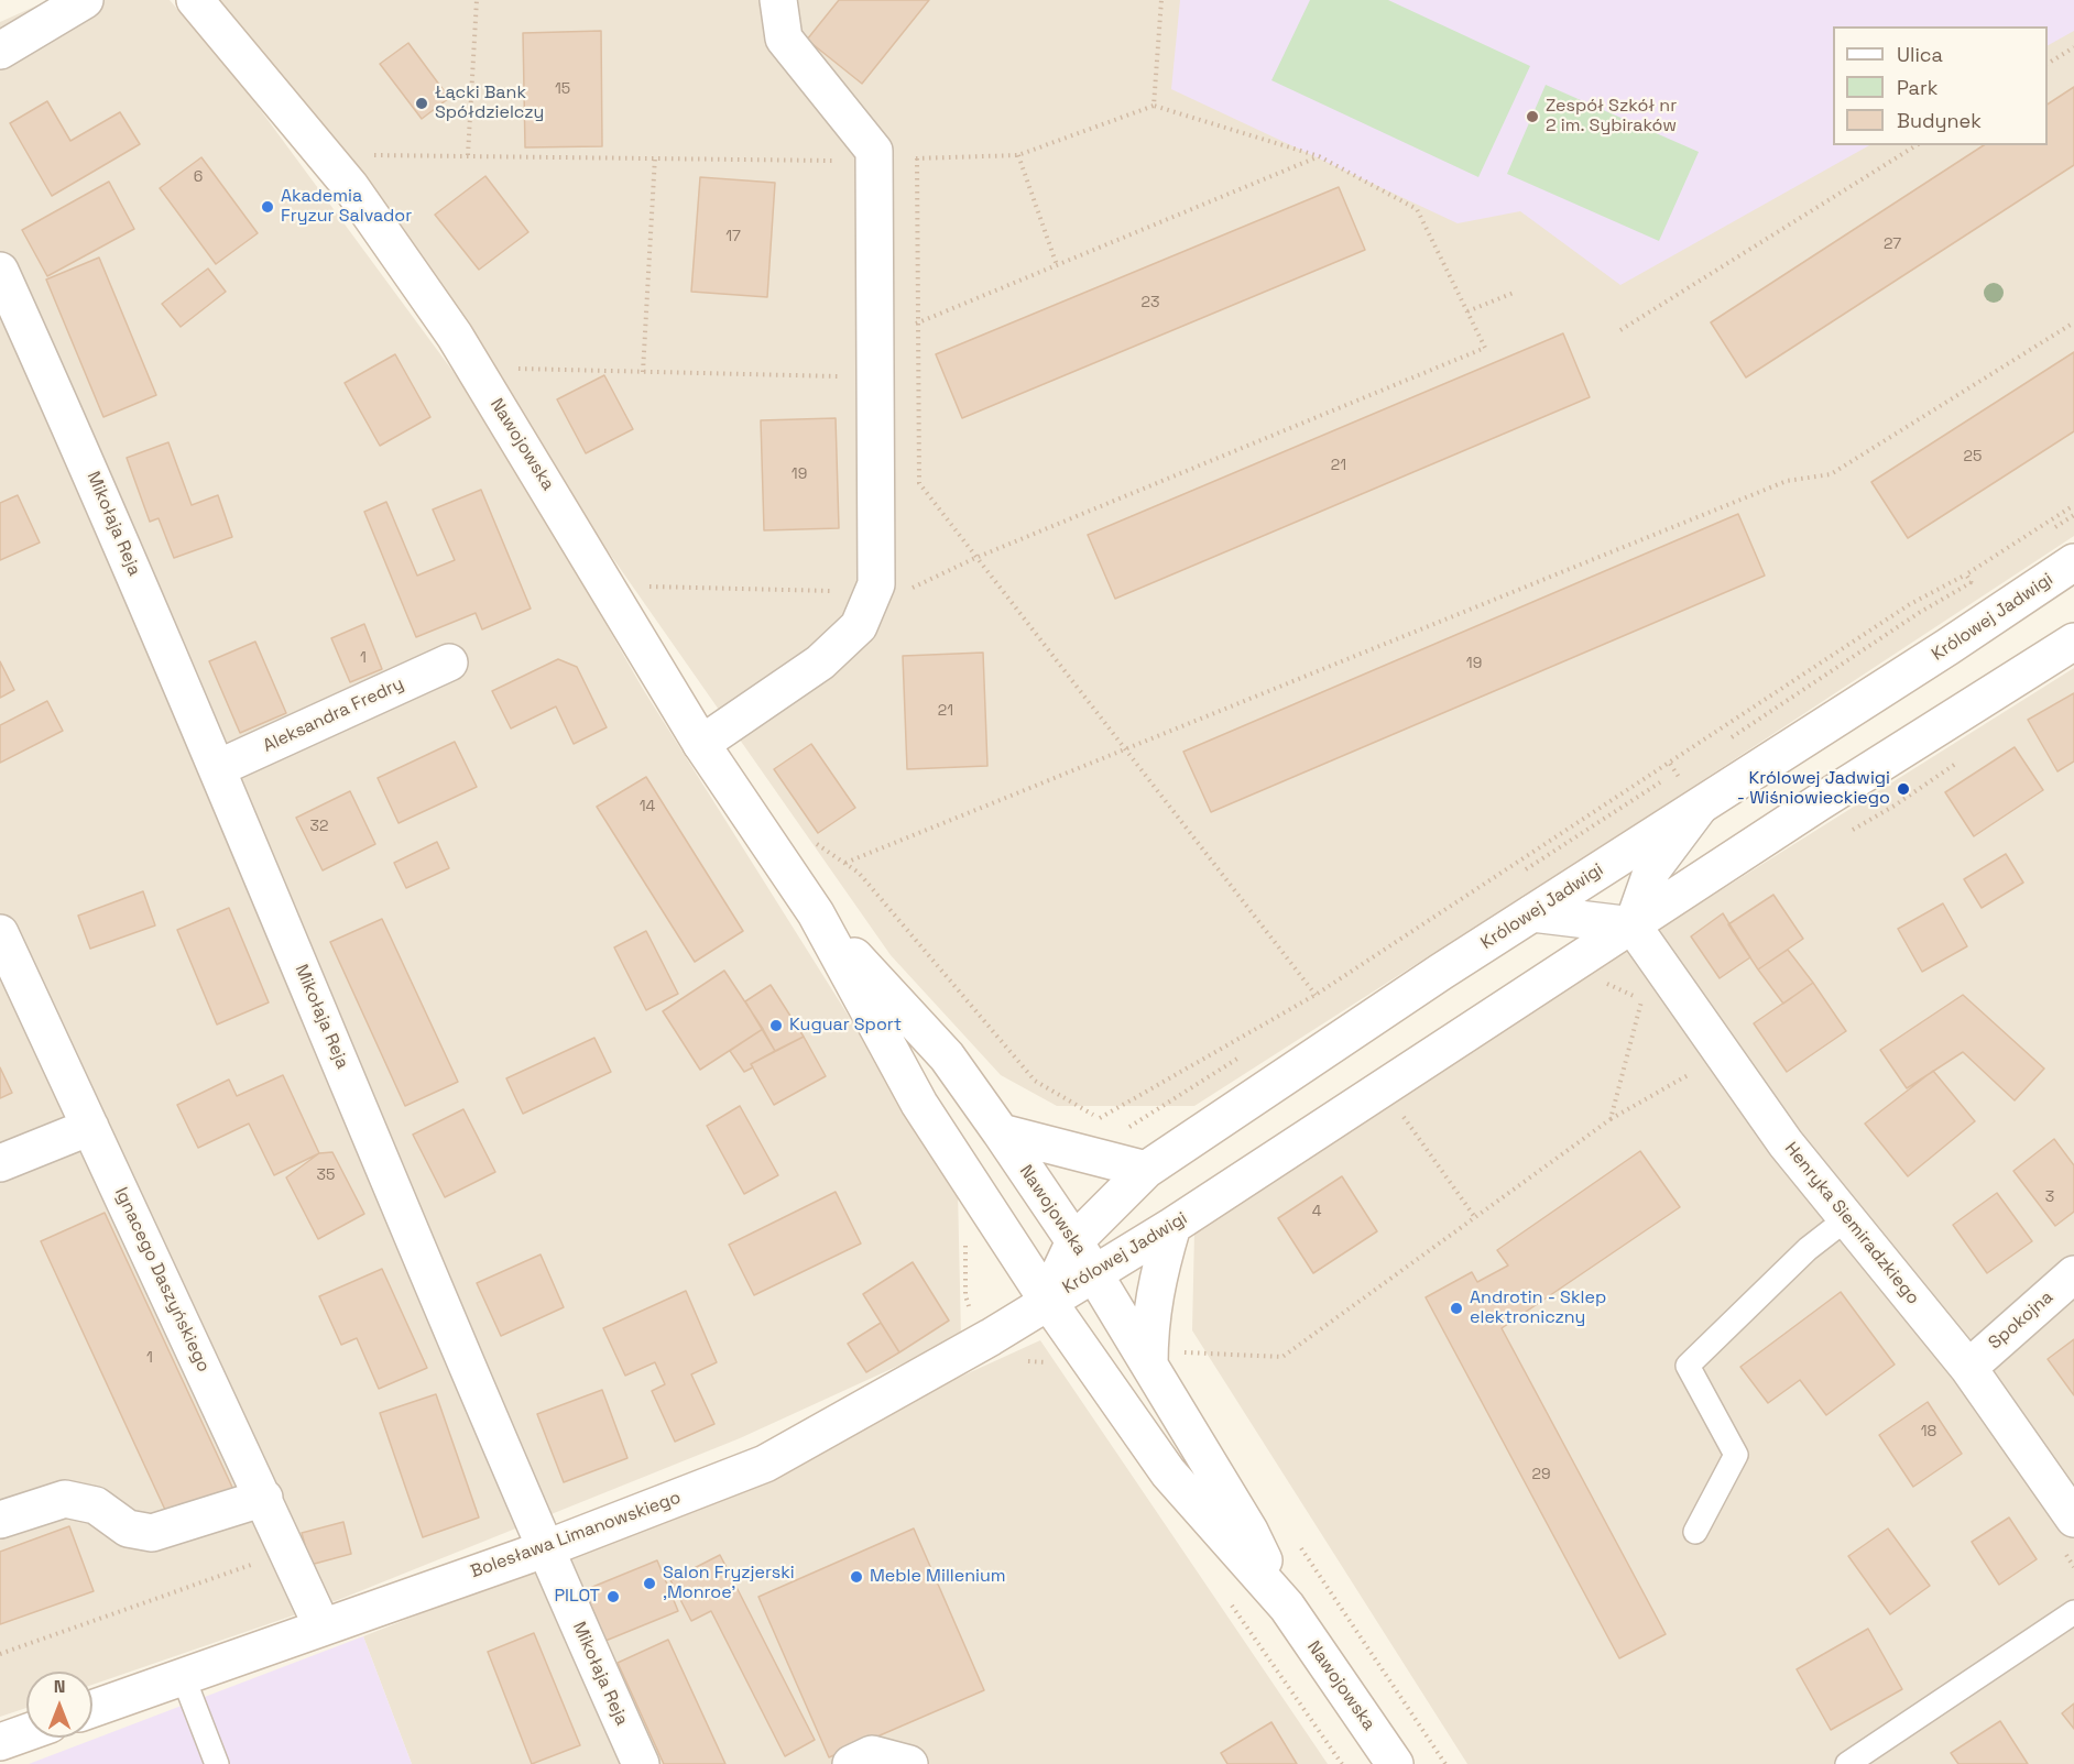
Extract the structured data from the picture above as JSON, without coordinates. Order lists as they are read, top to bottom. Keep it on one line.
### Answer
{"streets":{"street":["Nawojowska","Mikołaja Reja","Królowej Jadwigi","Aleksandra Fredry","Henryka Siemiradzkiego","Ignacego Daszyńskiego","Spokojna","Bolesława Limanowskiego"]},"crossings":[["Nawojowska","Królowej Jadwigi"],["Nawojowska","Bolesława Limanowskiego"],["Mikołaja Reja","Aleksandra Fredry"],["Mikołaja Reja","Bolesława Limanowskiego"],["Królowej Jadwigi","Henryka Siemiradzkiego"],["Królowej Jadwigi","Bolesława Limanowskiego"],["Henryka Siemiradzkiego","Spokojna"],["Ignacego Daszyńskiego","Bolesława Limanowskiego"]],"places":["Łącki Bank Spółdzielczy","Zespół Szkół nr 2 im. Sybiraków","Akademia Fryzur Salvador","Królowej Jadwigi - Wiśniowieckiego","Kuguar Sport","Androtin - Sklep elektroniczny","Meble Millenium","Salon Fryzjerski ‚Monroe’","PILOT"],"house_numbers":["15","6","17","27","23","25","21","19","1","19","21","14","32","35","3","4","1","18","29"],"legend":["Ulica","Park","Budynek"],"north":"top"}
